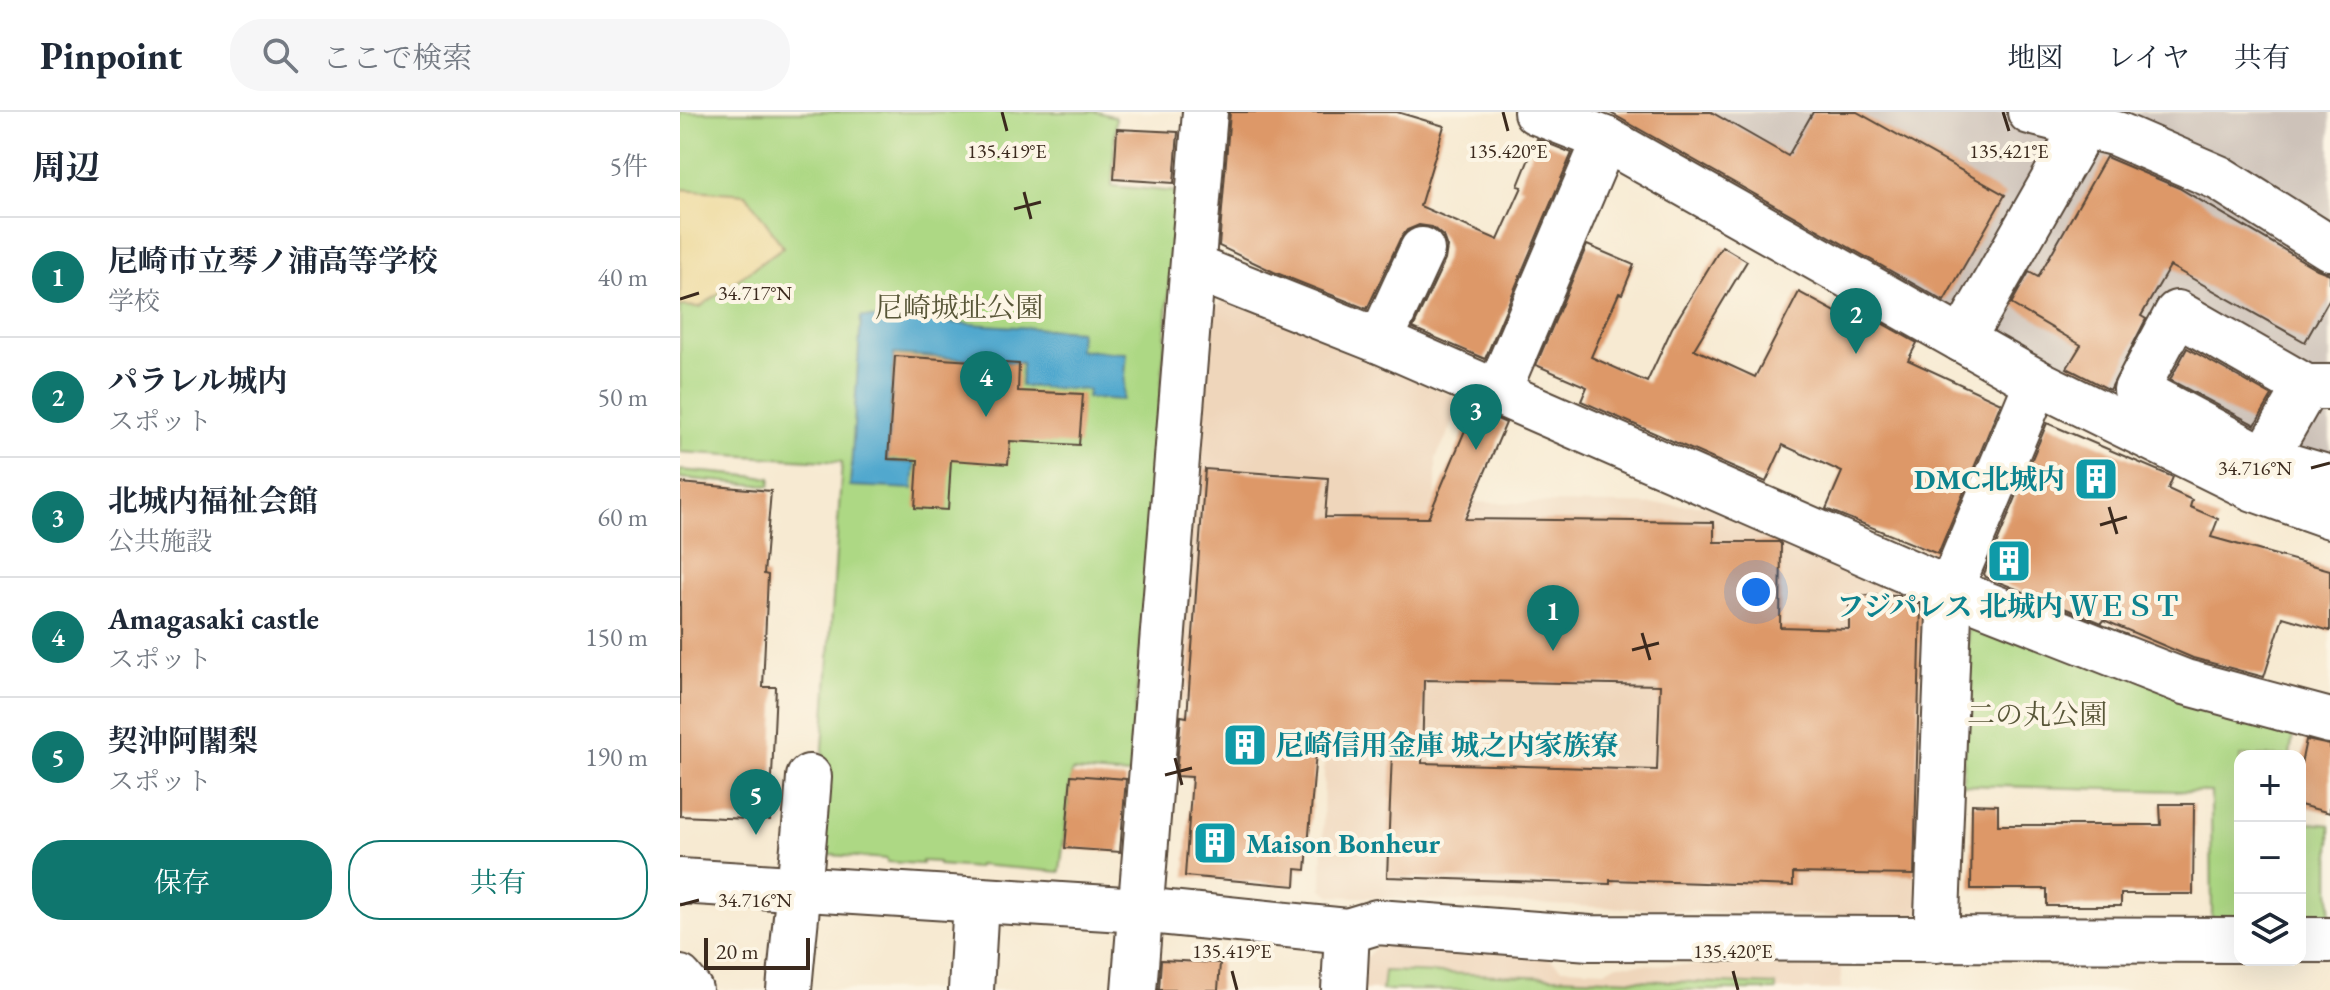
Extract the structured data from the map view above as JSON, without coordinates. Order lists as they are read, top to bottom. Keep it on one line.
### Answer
{"parks":["尼崎城址公園","二の丸公園"],"places":{"building":["DMC北城内","フジパレス 北城内 ＷＥＳＴ","尼崎信用金庫 城之内家族寮","Maison Bonheur"]},"scale_bar":"20 m","page":{"header":"Pinpoint","search":"ここで検索","nav":["地図","レイヤ","共有"],"heading":["周辺","5件"],"list":[{"mark":"1","name":"尼崎市立琴ノ浦高等学校","note":"学校","value":"40 m"},{"mark":"2","name":"パラレル城内","note":"スポット","value":"50 m"},{"mark":"3","name":"北城内福祉会館","note":"公共施設","value":"60 m"},{"mark":"4","name":"Amagasaki castle","note":"スポット","value":"150 m"},{"mark":"5","name":"契沖阿闍梨","note":"スポット","value":"190 m"}],"pins":["2","4","3","1","5"],"map_buttons":["+","−"],"buttons":["保存","共有"],"scale":"20 m"},"coordinates":["135.419°E","135.420°E","135.421°E","34.717°N","34.716°N"]}
